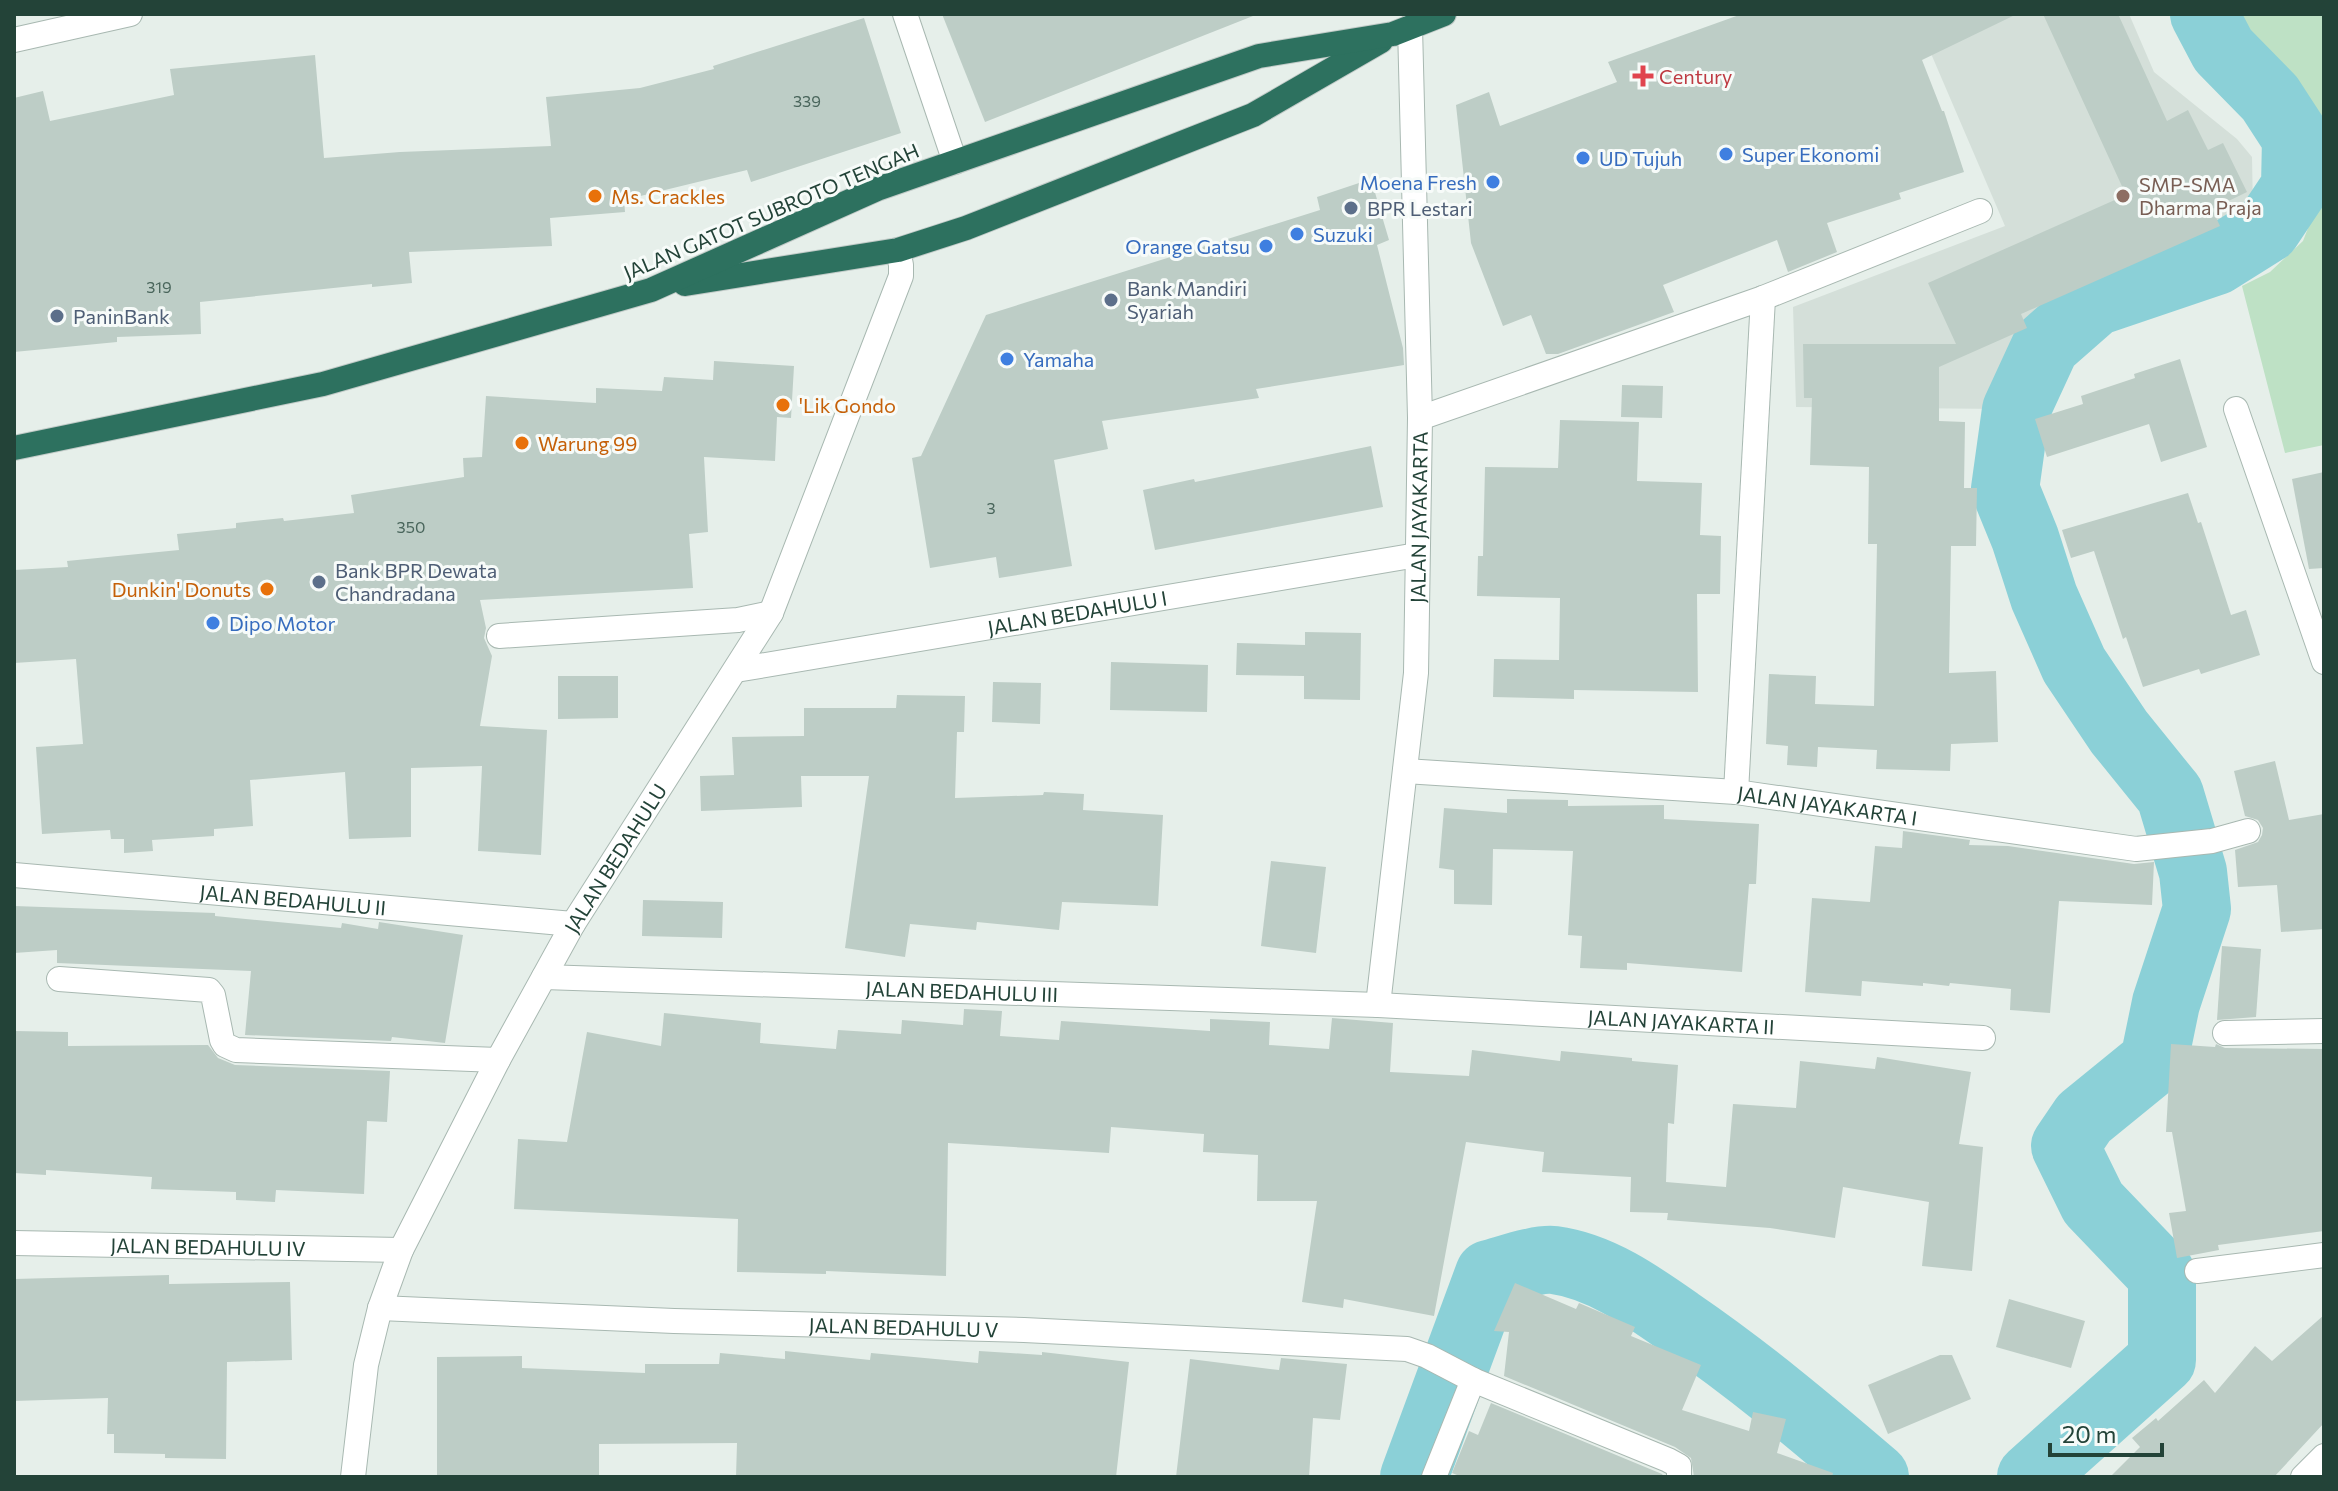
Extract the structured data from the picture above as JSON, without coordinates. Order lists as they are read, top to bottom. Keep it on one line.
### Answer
{"streets":{"highway":["JALAN GATOT SUBROTO TENGAH"],"street":["JALAN JAYAKARTA","JALAN BEDAHULU I","JALAN JAYAKARTA I","JALAN BEDAHULU","JALAN BEDAHULU II","JALAN BEDAHULU III","JALAN JAYAKARTA II","JALAN BEDAHULU IV","JALAN BEDAHULU V"]},"crossings":[["JALAN GATOT SUBROTO TENGAH","JALAN JAYAKARTA"],["JALAN JAYAKARTA","JALAN BEDAHULU I"],["JALAN JAYAKARTA","JALAN JAYAKARTA I"],["JALAN JAYAKARTA","JALAN BEDAHULU III"],["JALAN JAYAKARTA","JALAN JAYAKARTA II"],["JALAN BEDAHULU I","JALAN BEDAHULU"],["JALAN BEDAHULU","JALAN BEDAHULU II"],["JALAN BEDAHULU","JALAN BEDAHULU III"],["JALAN BEDAHULU","JALAN BEDAHULU IV"],["JALAN BEDAHULU","JALAN BEDAHULU V"],["JALAN BEDAHULU III","JALAN JAYAKARTA II"]],"places":{"health":["Century"],"other":["Super Ekonomi","UD Tujuh","Moena Fresh","Ms. Crackles","SMP-SMA Dharma Praja","BPR Lestari","Suzuki","Orange Gatsu","Bank Mandiri Syariah","PaninBank","Yamaha","'Lik Gondo","Warung 99","Bank BPR Dewata Chandradana","Dunkin' Donuts","Dipo Motor"]},"house_numbers":["339","319","3","350"],"scale_bar":"20 m"}
